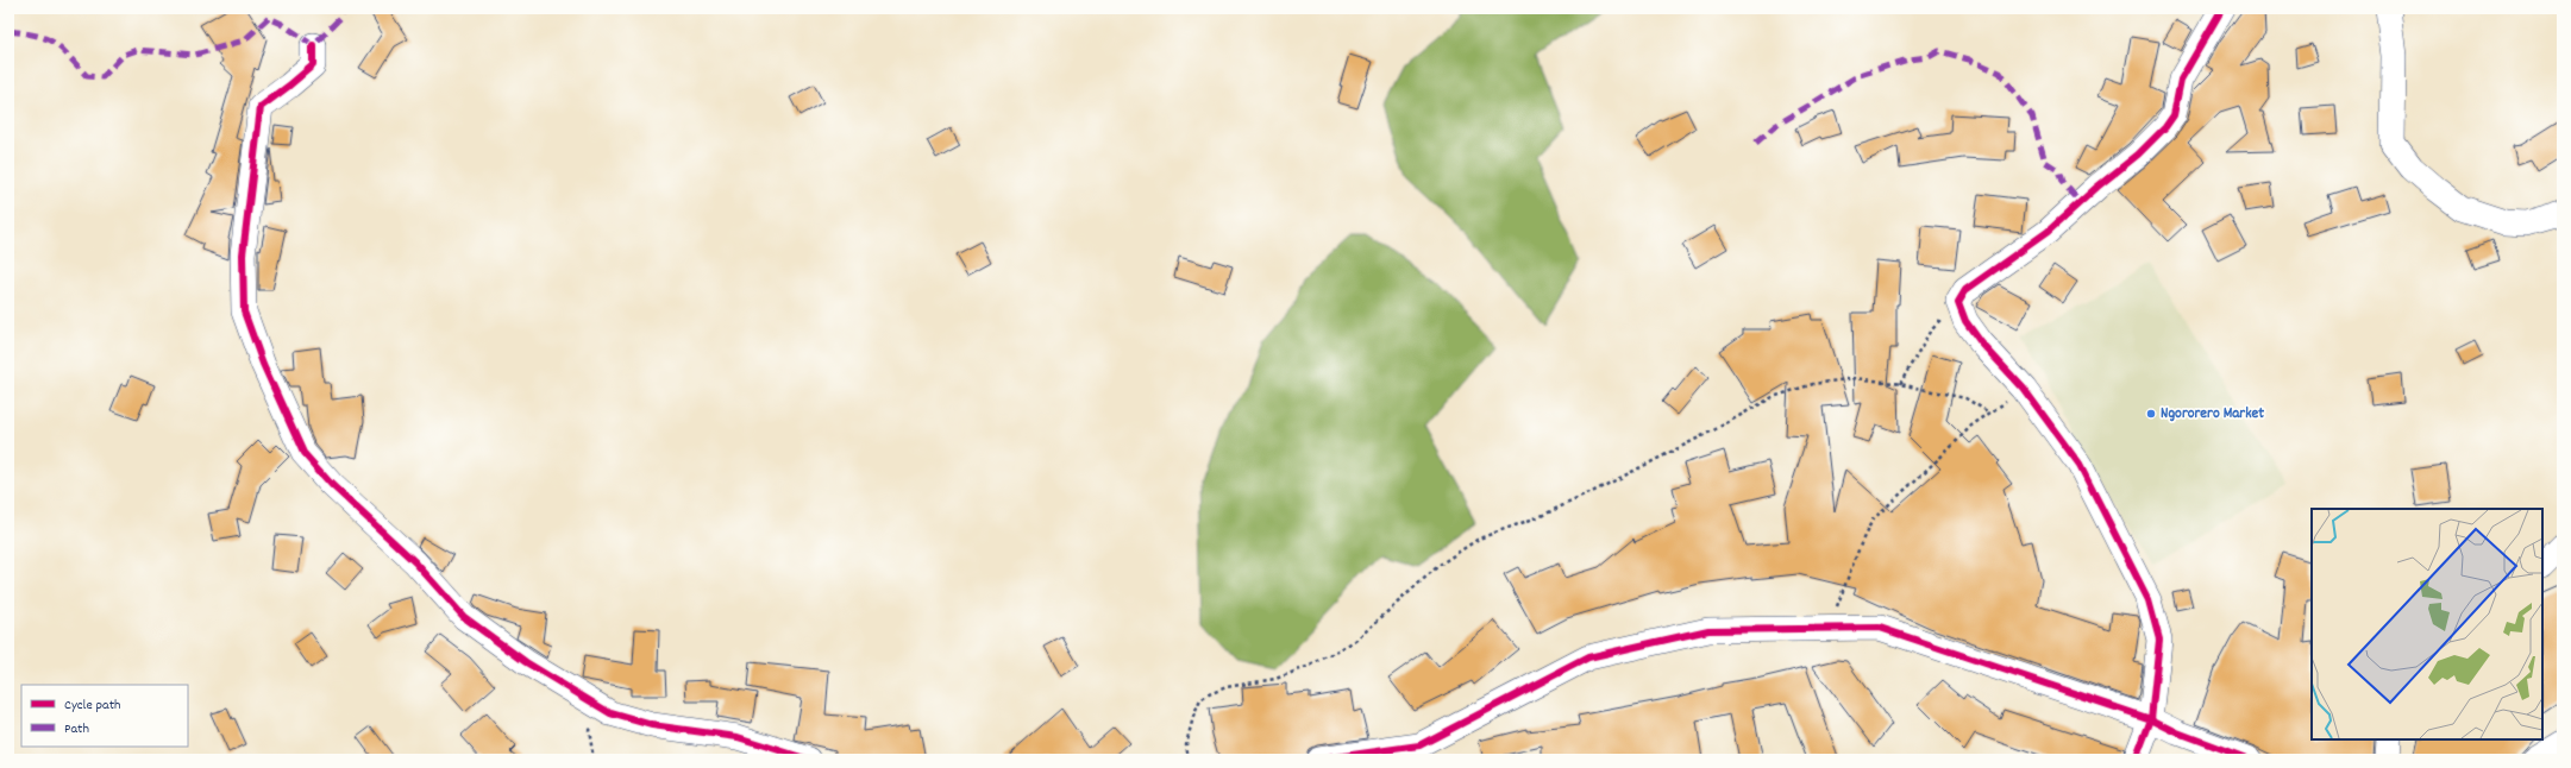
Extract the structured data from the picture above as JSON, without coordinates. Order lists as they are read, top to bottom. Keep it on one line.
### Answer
{"places":["Ngororero Market"],"legend":["Cycle path","Path"]}
